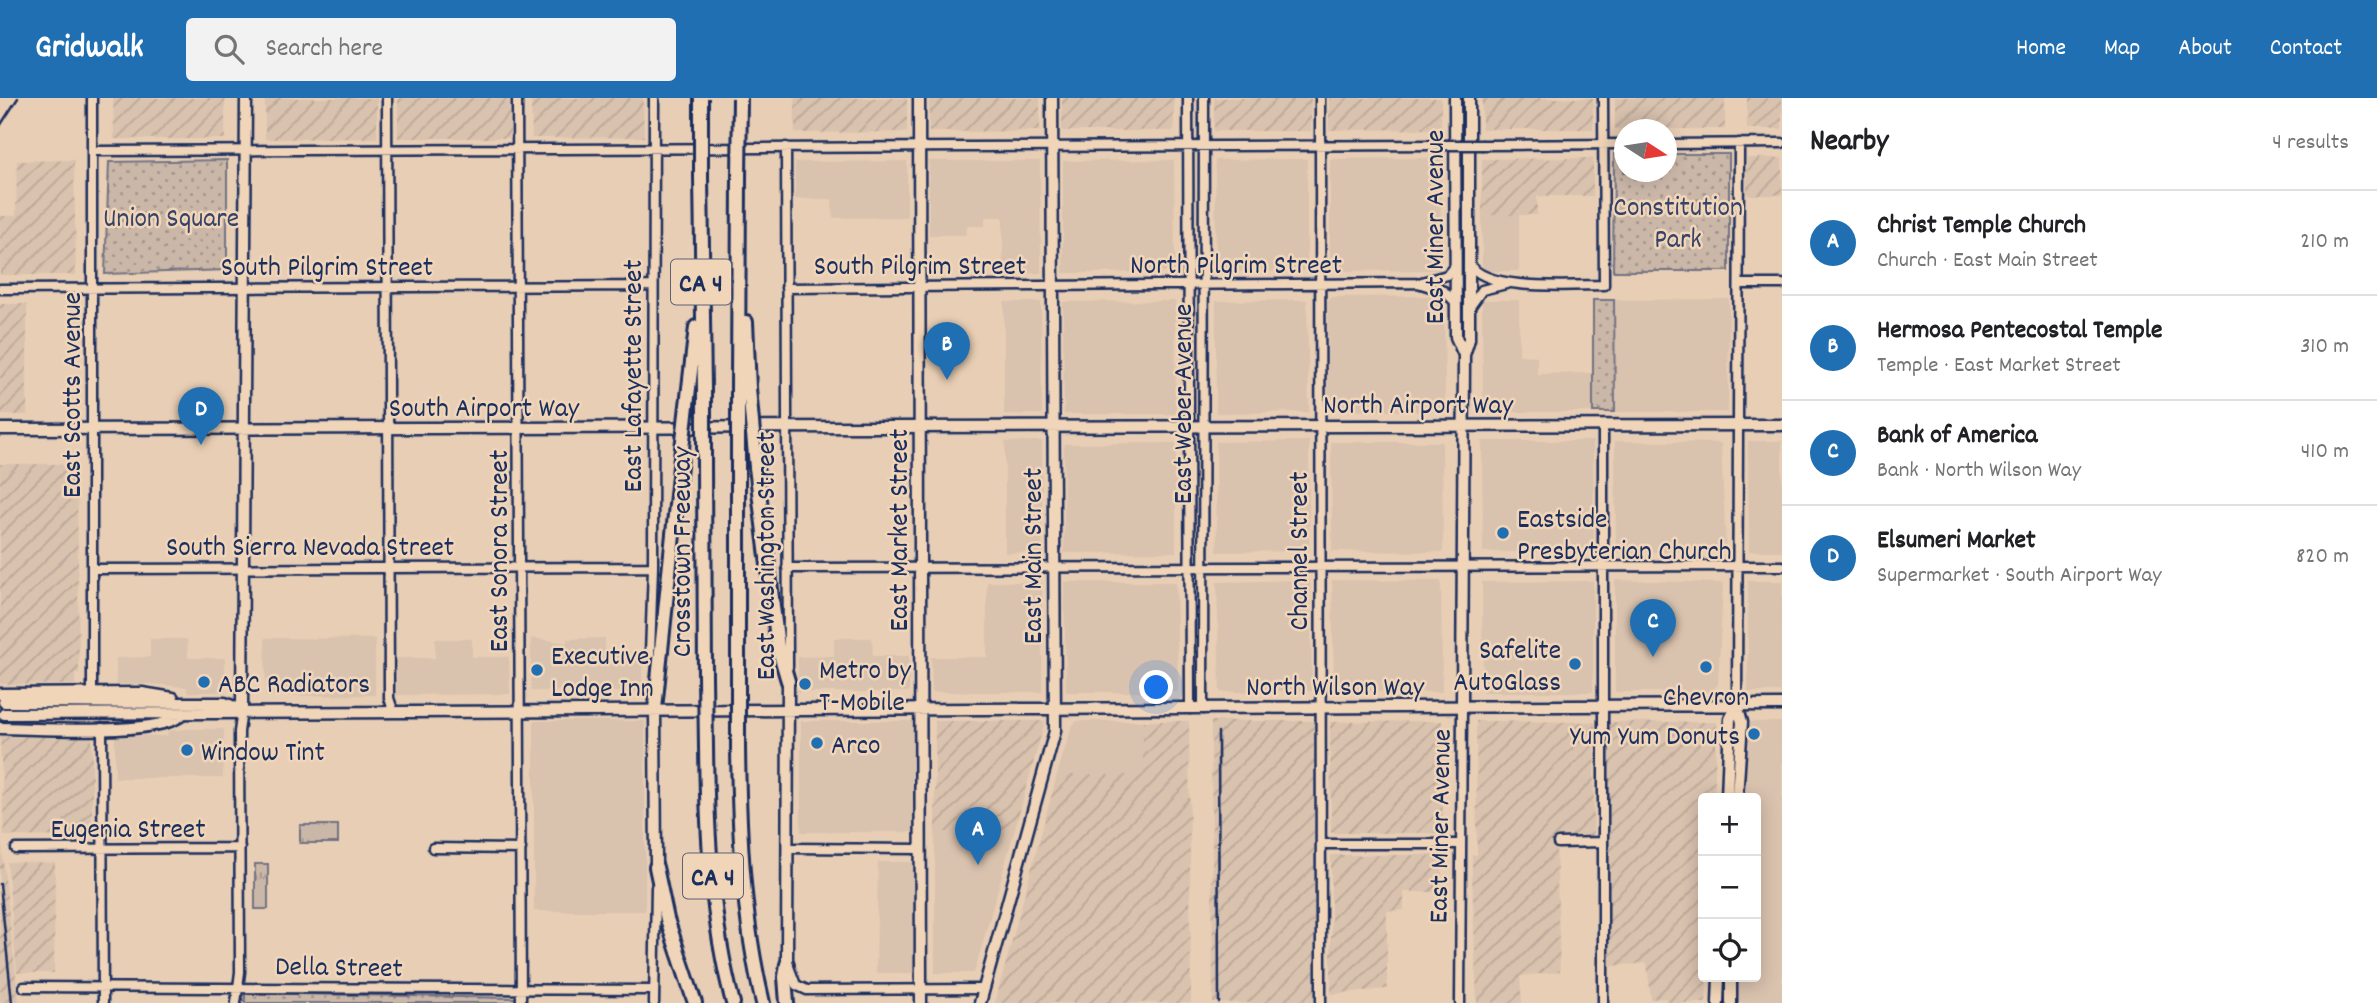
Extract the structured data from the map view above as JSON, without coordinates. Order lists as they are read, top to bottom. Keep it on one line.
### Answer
{"streets":{"highway":["CA 4","Crosstown Freeway"],"main road":["East Miner Avenue","North Airport Way","South Airport Way","East Market Street","East Washington Street","East Main Street","North Wilson Way"],"street":["North Pilgrim Street","South Pilgrim Street","East Lafayette Street","East Scotts Avenue","East Weber Avenue","South Sierra Nevada Street","East Sonora Street","Channel Street","Eugenia Street","Della Street"]},"crossings":[["East Miner Avenue","North Pilgrim Street"],["East Miner Avenue","North Airport Way"],["East Miner Avenue","North Wilson Way"],["North Pilgrim Street","South Pilgrim Street"],["North Pilgrim Street","East Weber Avenue"],["North Pilgrim Street","Channel Street"],["North Pilgrim Street","East Main Street"],["South Pilgrim Street","East Lafayette Street"],["South Pilgrim Street","East Scotts Avenue"],["South Pilgrim Street","East Market Street"],["South Pilgrim Street","East Sonora Street"],["South Pilgrim Street","East Washington Street"],["South Pilgrim Street","East Main Street"],["CA 4","Crosstown Freeway"],["East Lafayette Street","South Airport Way"],["East Lafayette Street","South Sierra Nevada Street"],["East Scotts Avenue","South Airport Way"],["East Scotts Avenue","South Sierra Nevada Street"],["North Airport Way","East Weber Avenue"],["North Airport Way","South Airport Way"],["North Airport Way","Channel Street"],["North Airport Way","East Main Street"],["East Weber Avenue","North Wilson Way"],["South Airport Way","East Market Street"],["South Airport Way","East Sonora Street"],["South Airport Way","East Washington Street"],["South Airport Way","East Main Street"],["East Market Street","North Wilson Way"],["South Sierra Nevada Street","East Sonora Street"],["East Sonora Street","North Wilson Way"],["East Sonora Street","Della Street"],["Channel Street","North Wilson Way"],["East Washington Street","North Wilson Way"],["East Main Street","North Wilson Way"]],"parks":["Constitution Park","Union Square"],"places":["Eastside Presbyterian Church","Safelite AutoGlass","Chevron","Executive Lodge Inn","ABC Radiators","Metro by T-Mobile","Yum Yum Donuts","Arco","Window Tint"],"north":"right","page":{"header":"Gridwalk","search":"Search here","nav":["Home","Map","About","Contact"],"heading":["Nearby","4 results"],"list":[{"mark":"A","name":"Christ Temple Church","note":"Church · East Main Street","value":"210 m"},{"mark":"B","name":"Hermosa Pentecostal Temple","note":"Temple · East Market Street","value":"310 m"},{"mark":"C","name":"Bank of America","note":"Bank · North Wilson Way","value":"410 m"},{"mark":"D","name":"Elsumeri Market","note":"Supermarket · South Airport Way","value":"820 m"}],"pins":["B","D","C","A"],"map_buttons":["+","−"]}}
